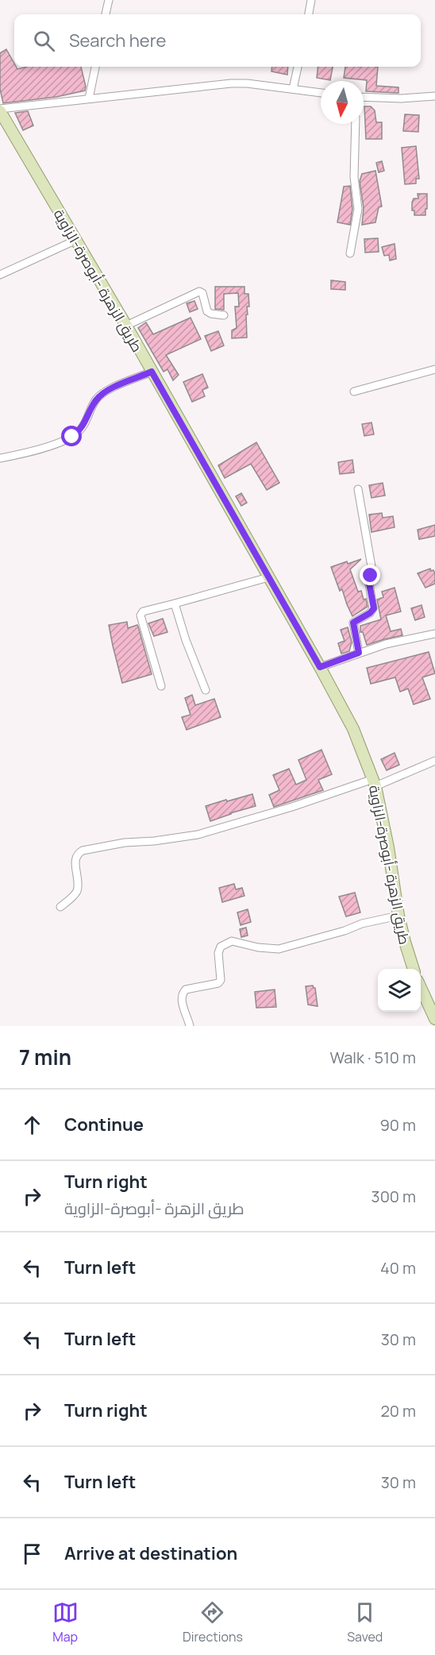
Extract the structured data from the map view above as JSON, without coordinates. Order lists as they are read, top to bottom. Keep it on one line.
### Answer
{"streets":{"main road":["طريق الزهرة -أبوصرة-الزاوية"]},"north":"bottom","page":{"search":"Search here","heading":["7 min","Walk · 510 m"],"list":[["Continue","90 m"],["Turn right","طريق الزهرة -أبوصرة-الزاوية","300 m"],["Turn left","40 m"],["Turn left","30 m"],["Turn right","20 m"],["Turn left","30 m"],"Arrive at destination"],"nav":["Map","Directions","Saved"]}}
